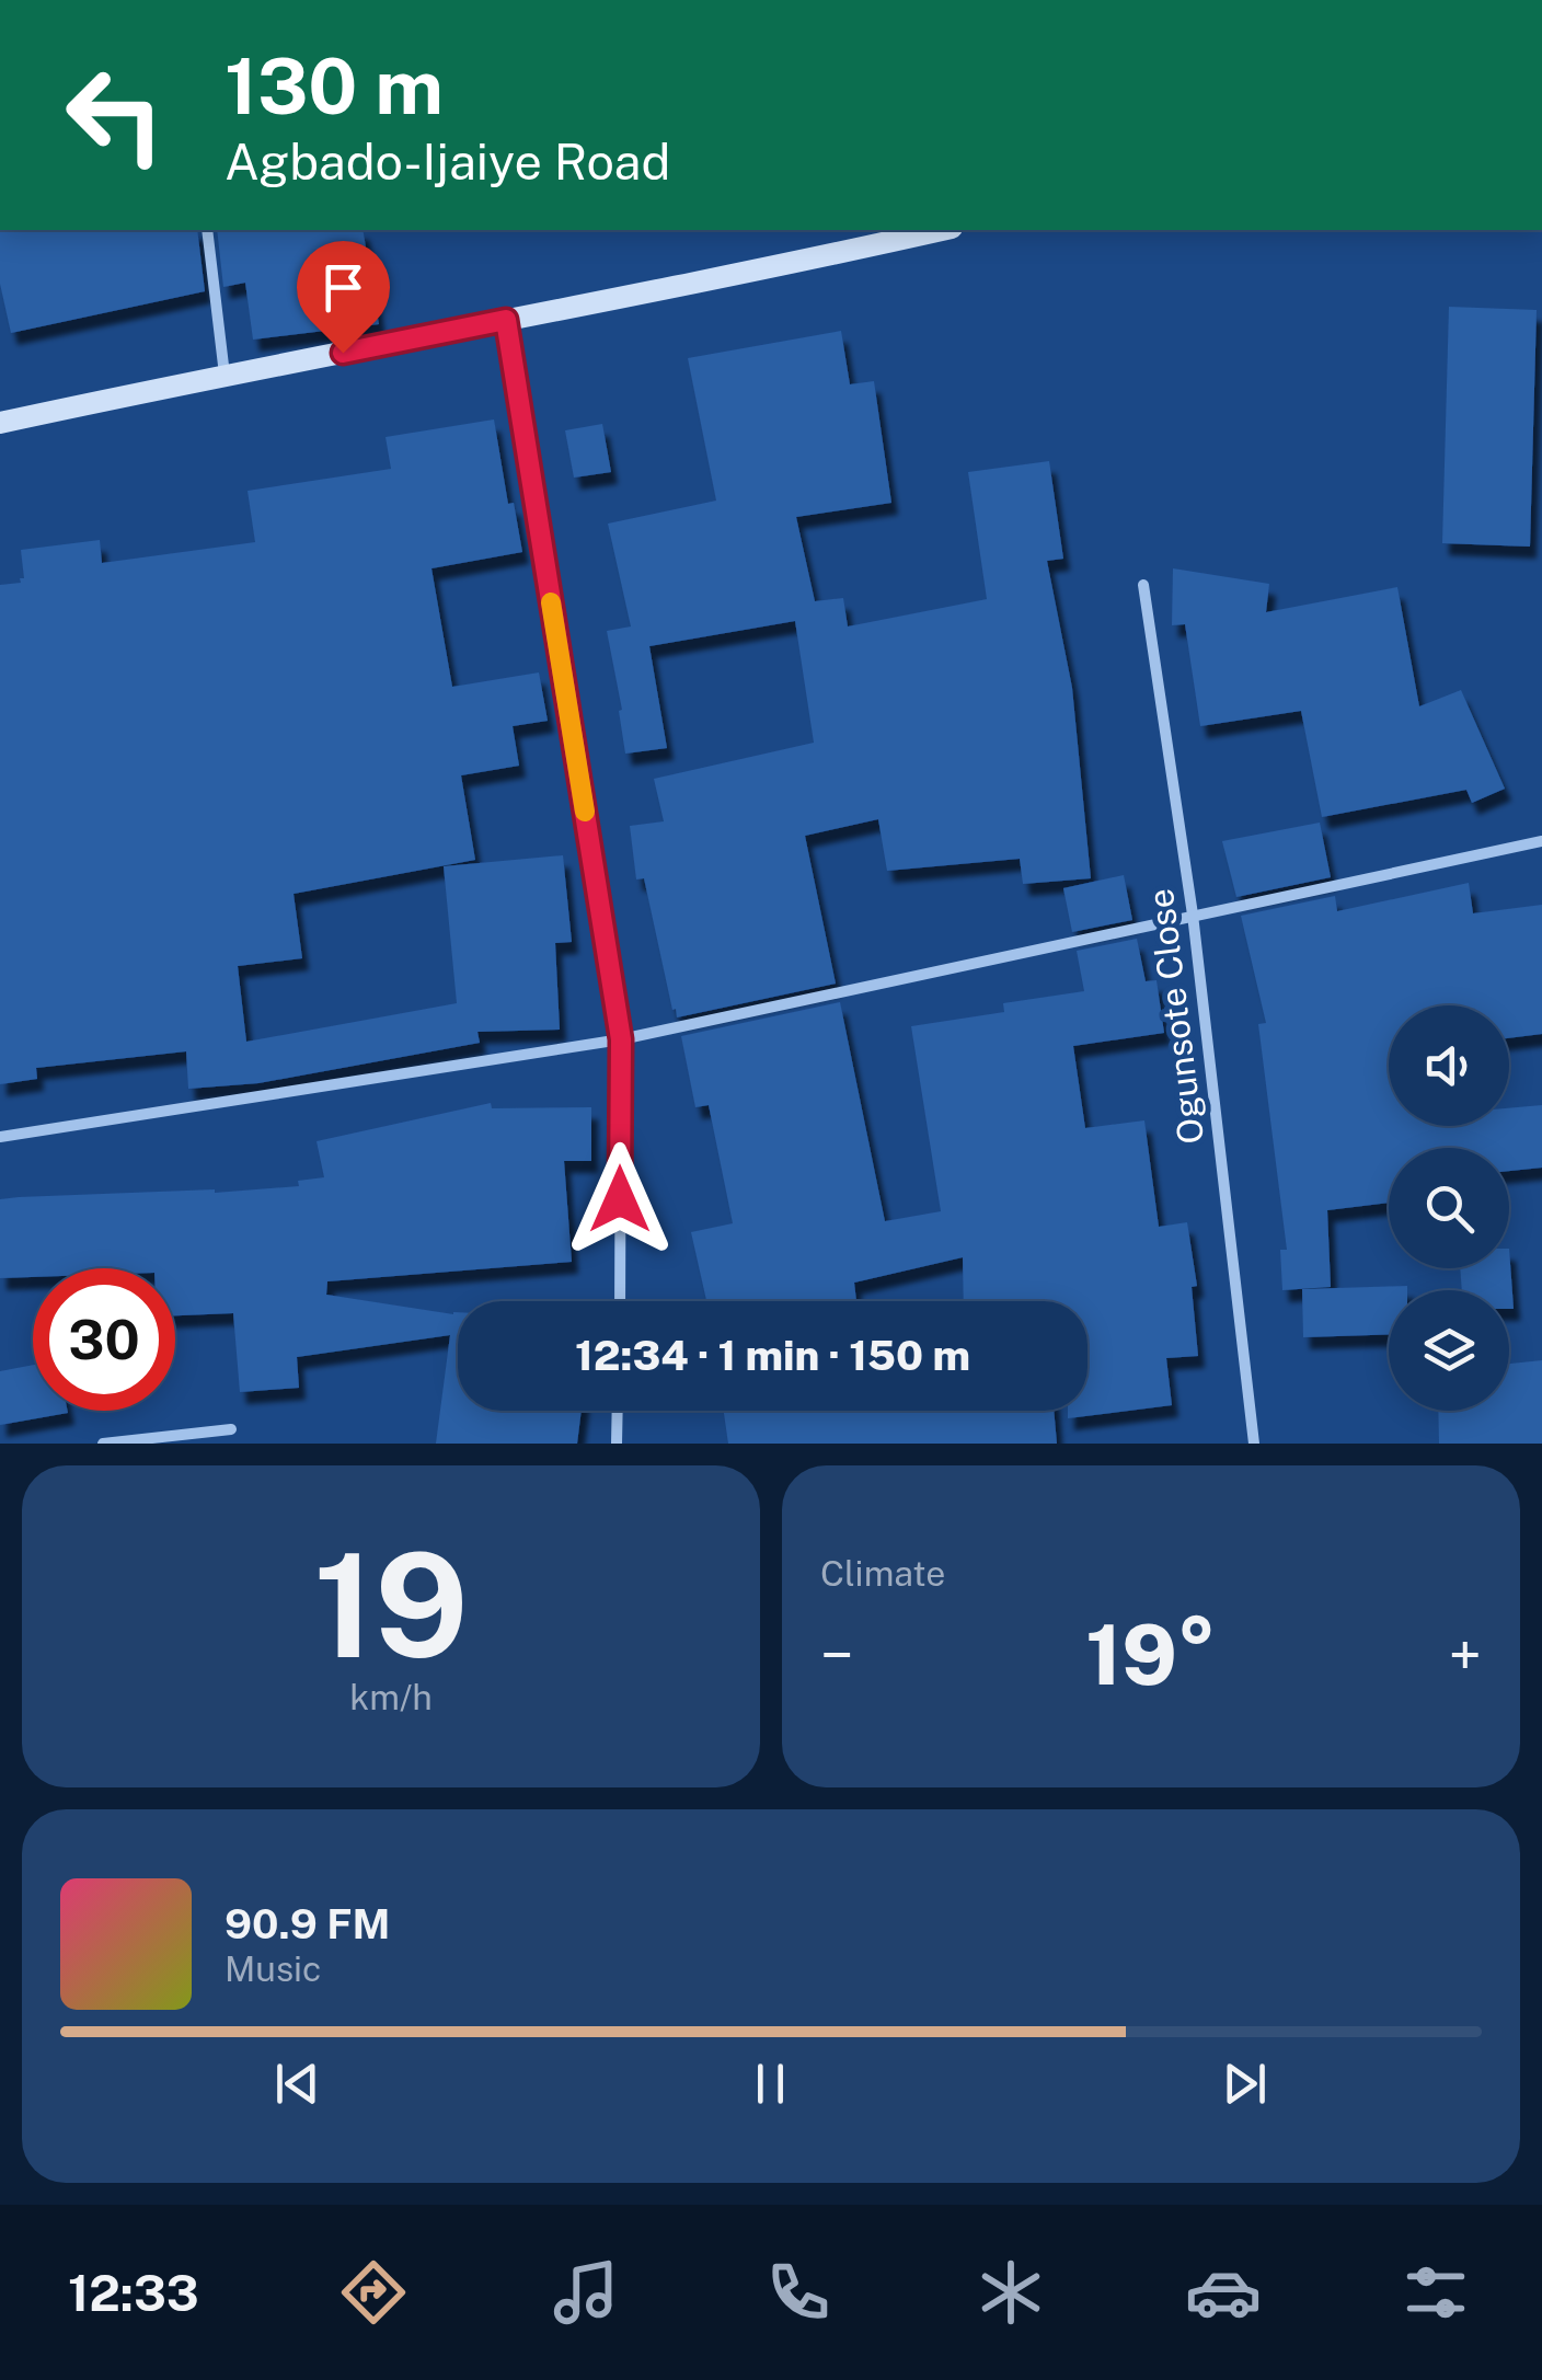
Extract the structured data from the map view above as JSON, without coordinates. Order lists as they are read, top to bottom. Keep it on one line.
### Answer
{"streets":{"street":["Ogunsote Close"]},"page":{"turn":["130 m","Agbado-Ijaiye Road"],"limit":"30","trip":"12:34 · 1 min · 150 m","tile":[["19","km/h"],"Climate"],"heat":["−","19°","+"],"song":["90.9 FM","Music"],"tabs":"12:33"}}
